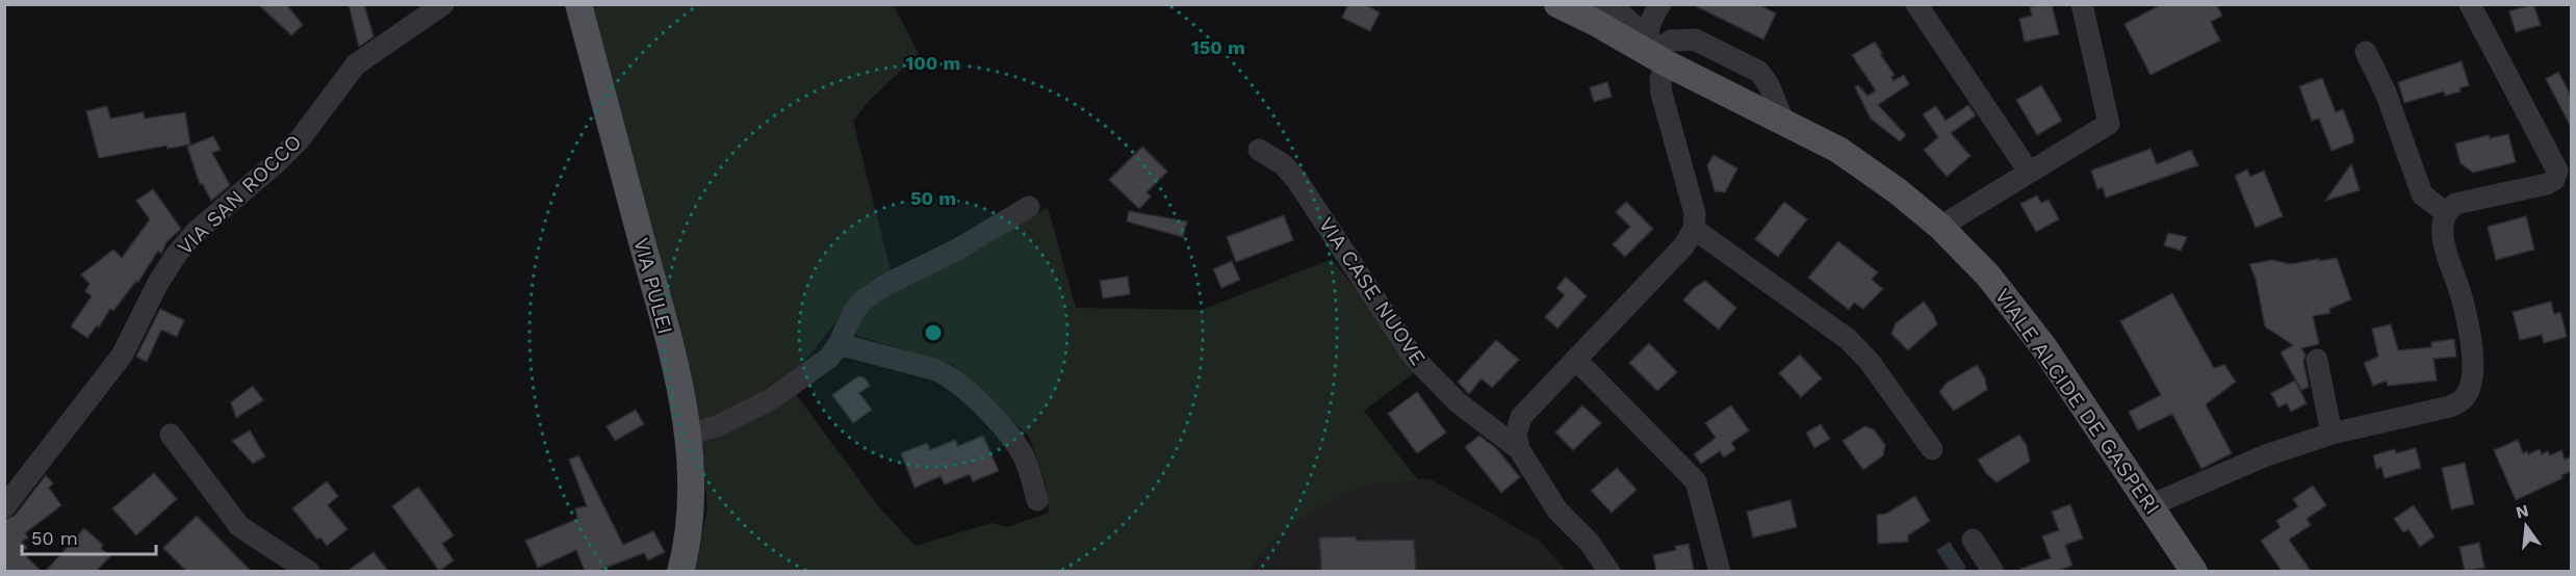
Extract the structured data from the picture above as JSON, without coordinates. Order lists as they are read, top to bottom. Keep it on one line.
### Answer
{"streets":{"main road":["VIA PULEI","VIALE ALCIDE DE GASPERI"],"street":["VIA SAN ROCCO","VIA CASE NUOVE"]},"scale_bar":"50 m","north":"top","rings":["150 m","100 m","50 m"]}
